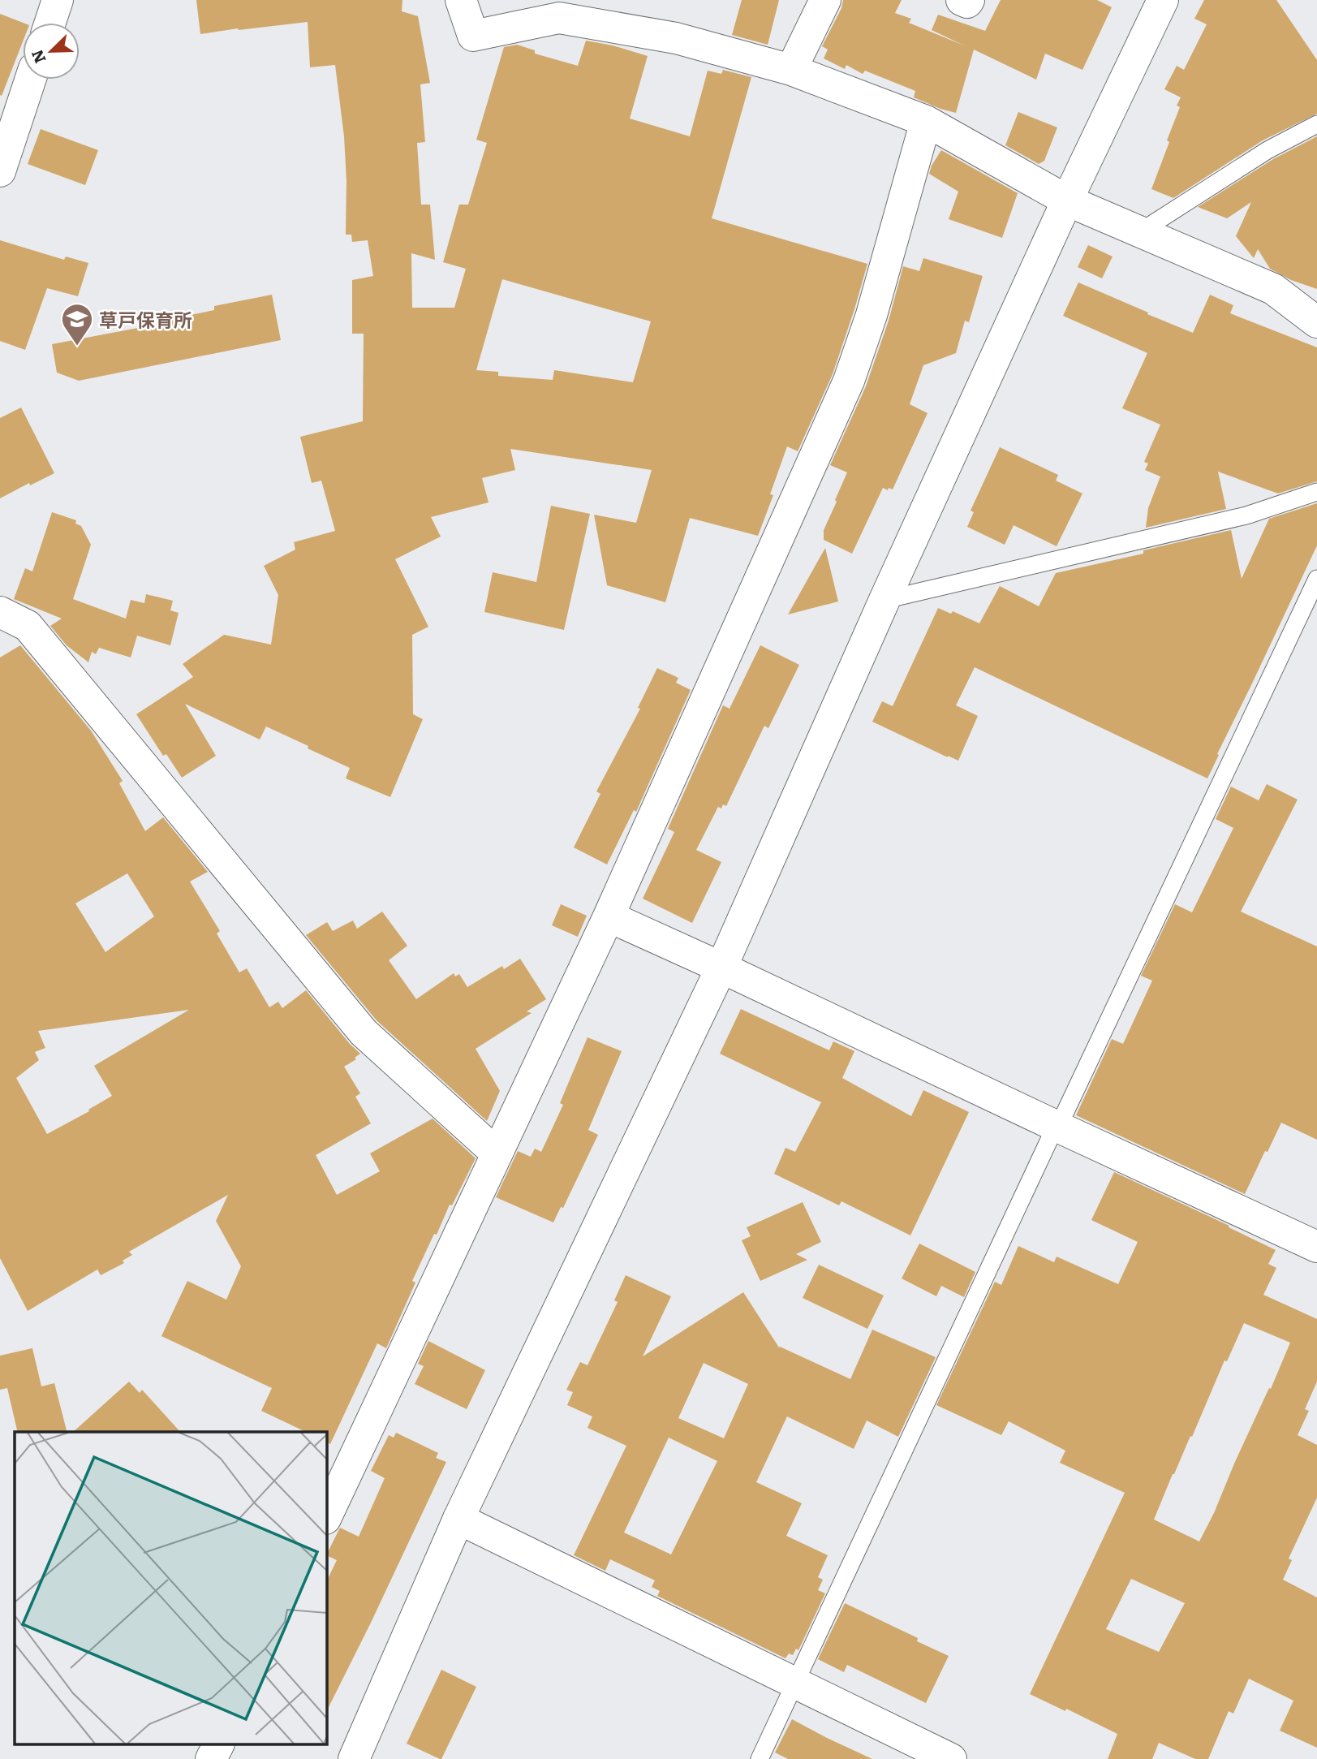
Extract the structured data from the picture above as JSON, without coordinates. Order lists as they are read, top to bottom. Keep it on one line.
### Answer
{"places":{"school or university":["草戸保育所"]},"north":"bottom left"}
